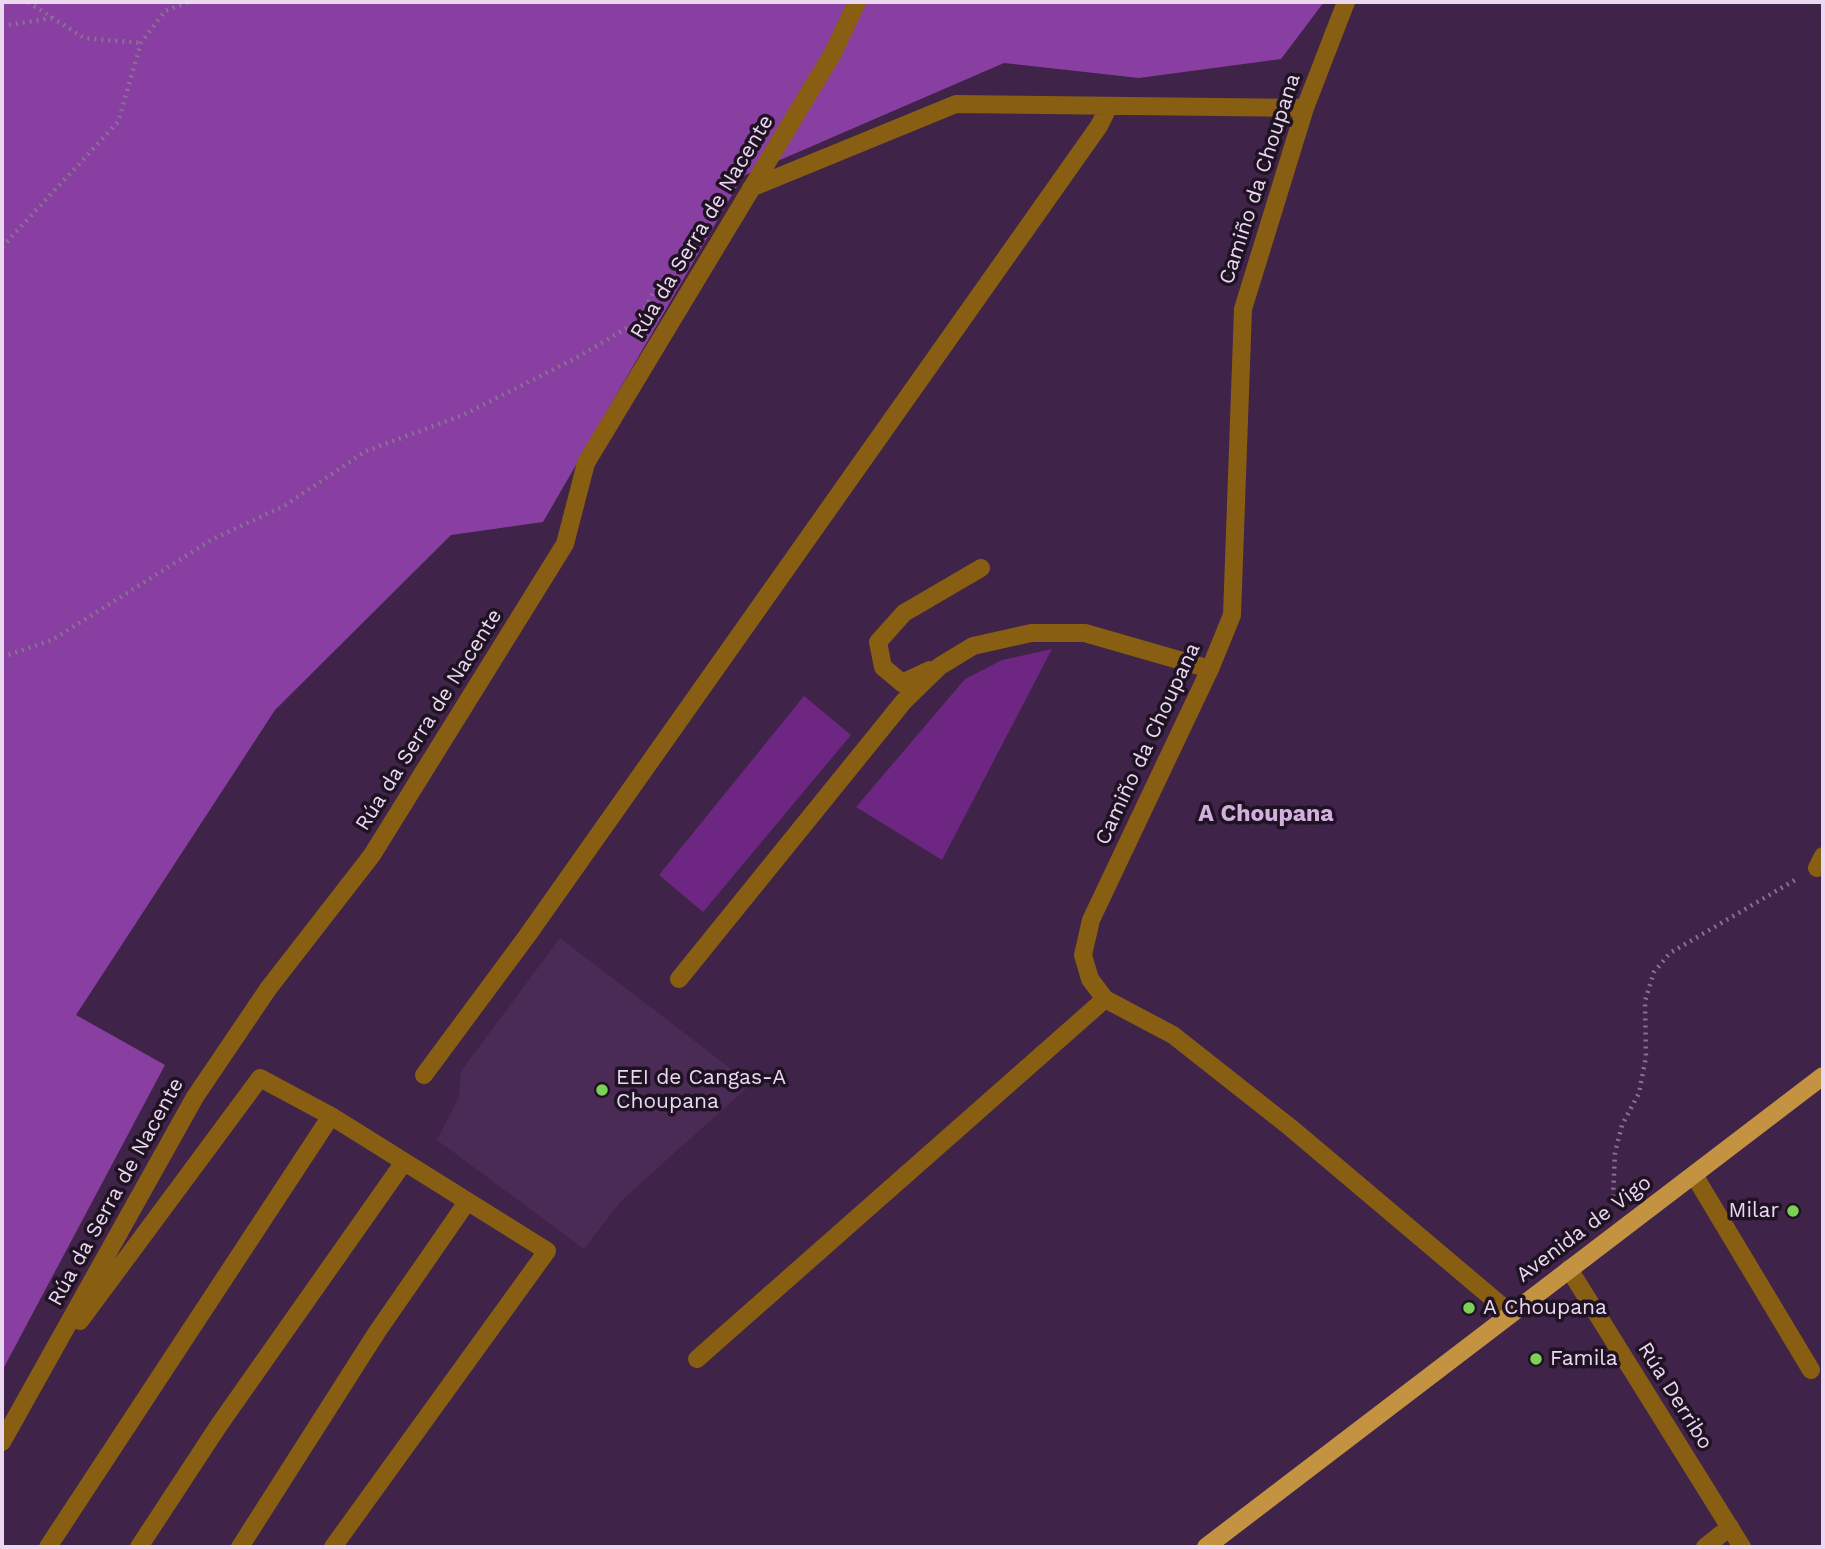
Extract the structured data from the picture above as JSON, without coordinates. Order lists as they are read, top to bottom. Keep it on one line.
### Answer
{"streets":{"main road":["Avenida de Vigo"],"street":["Camiño da Choupana","Rúa da Serra de Nacente","Rúa Derribo"]},"crossings":[["Avenida de Vigo","Rúa Derribo"]],"districts":["A Choupana"],"places":["EEI de Cangas-A Choupana","Milar","A Choupana","Famila"]}
